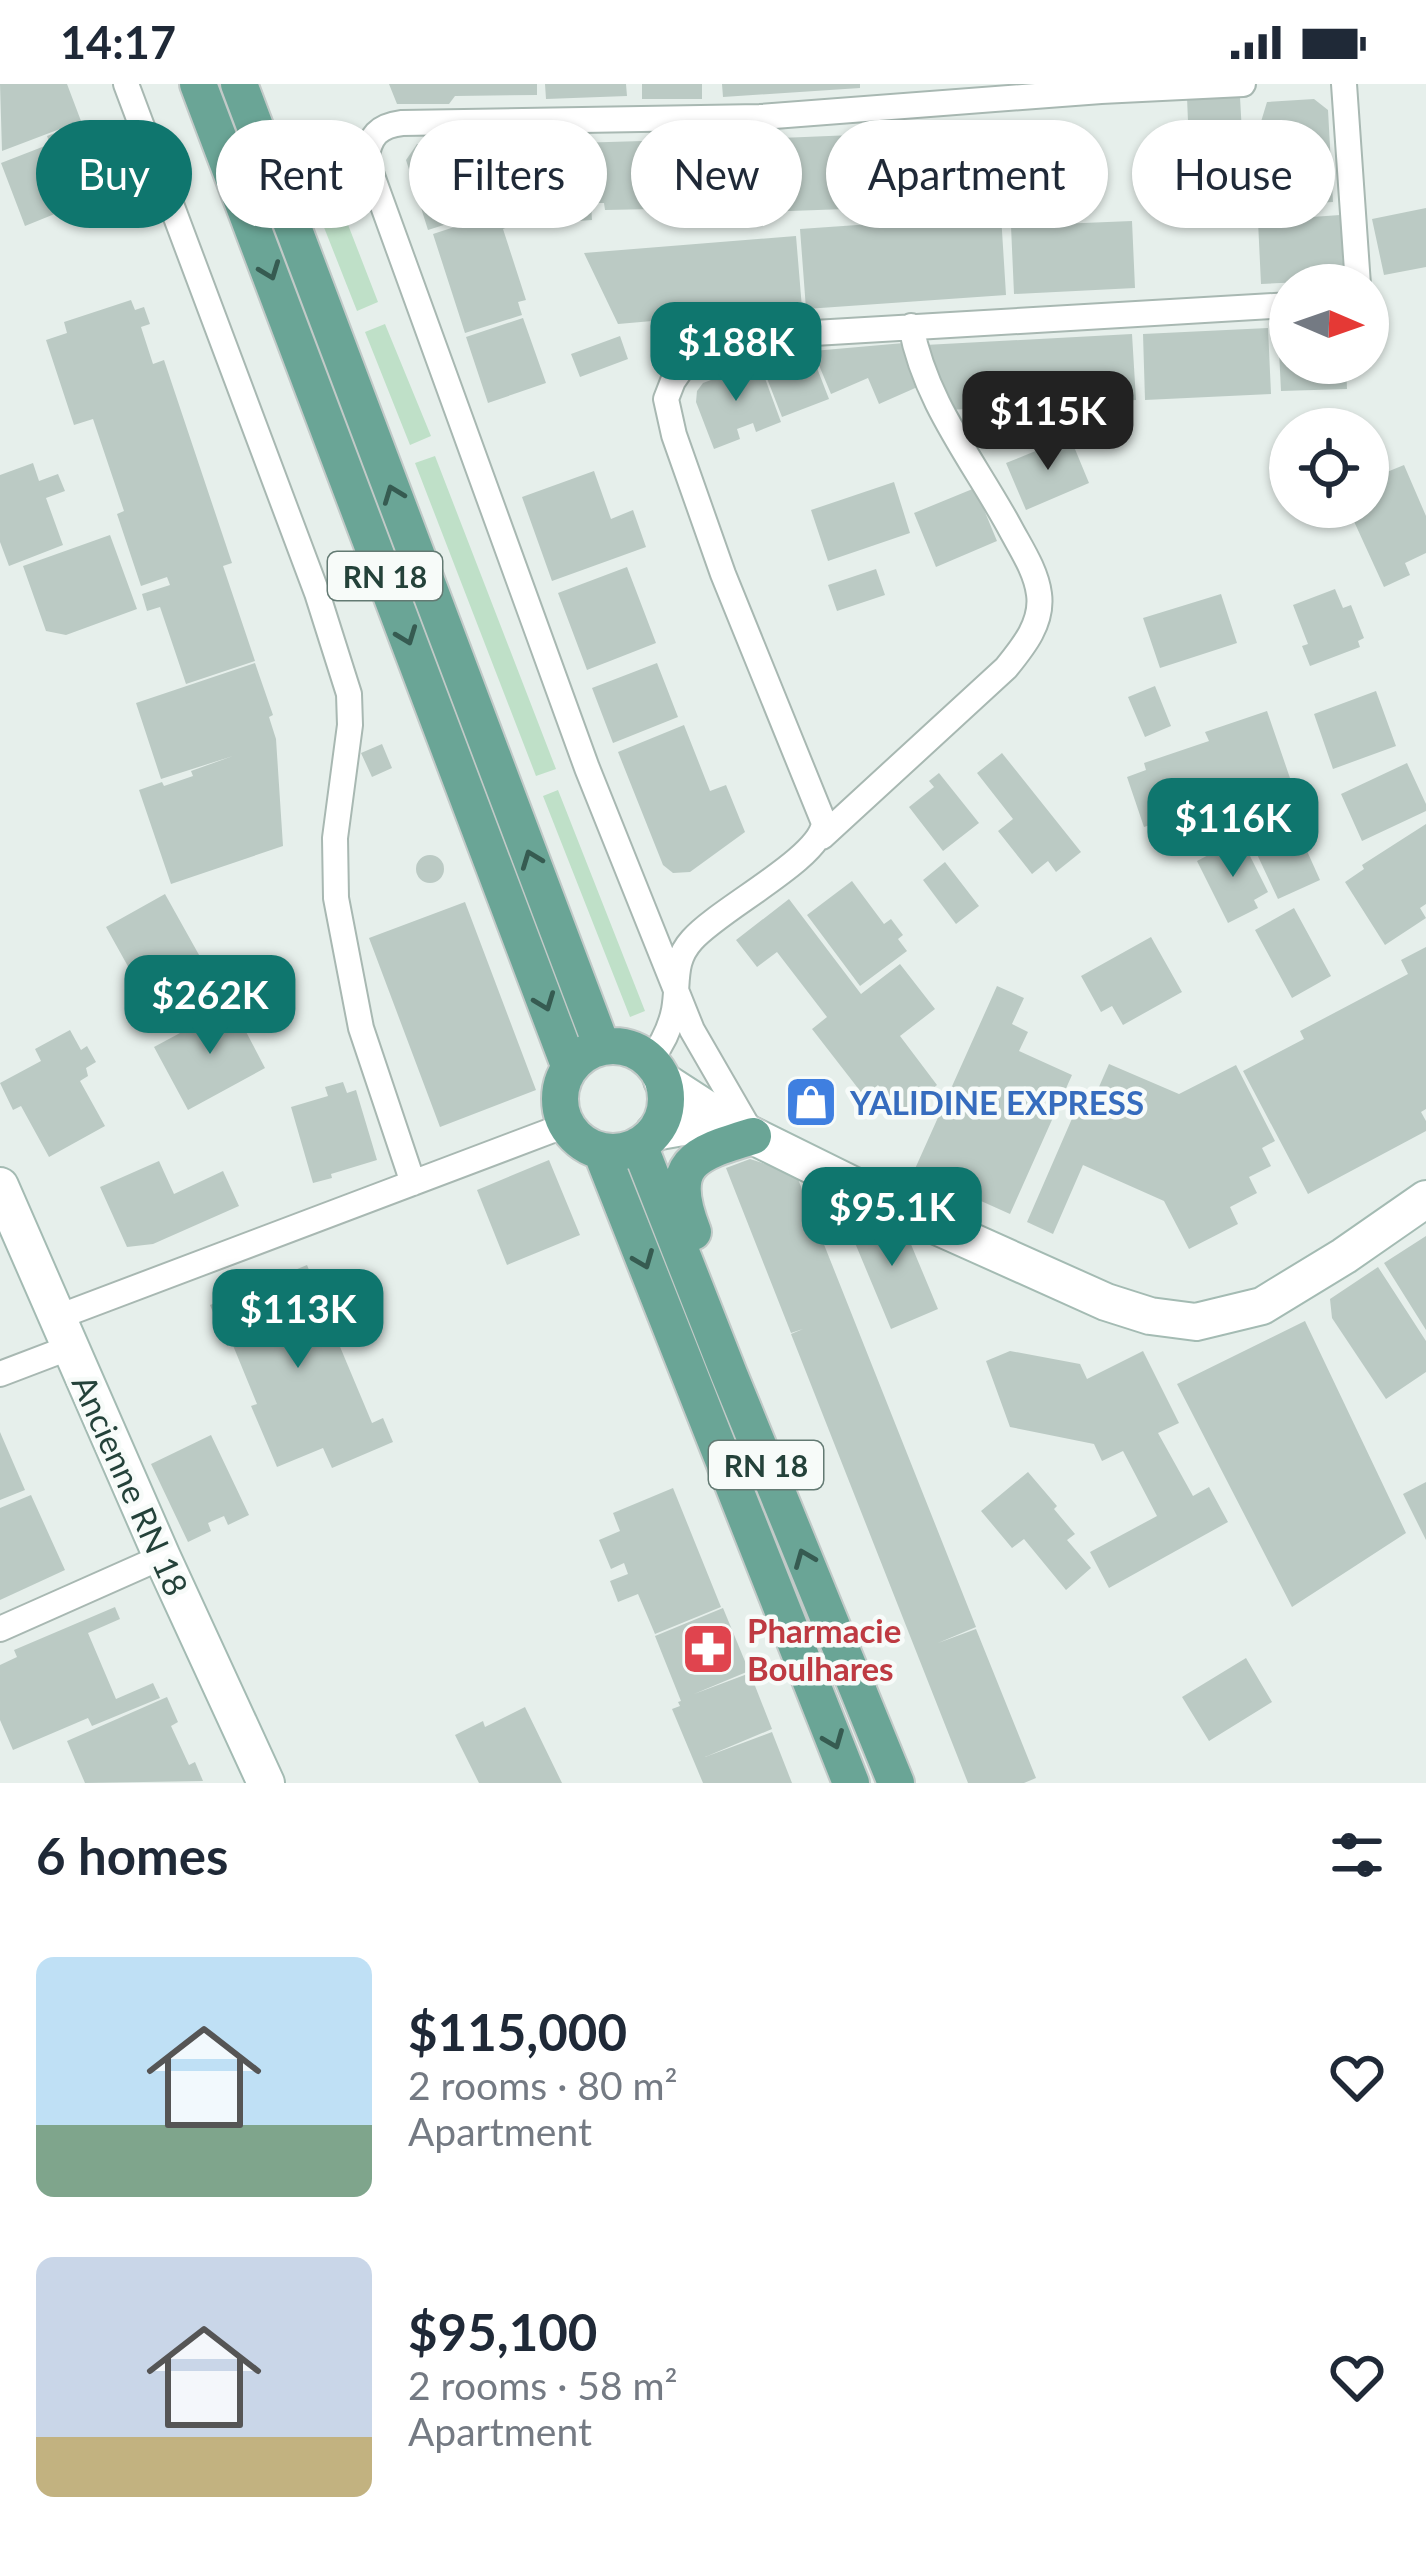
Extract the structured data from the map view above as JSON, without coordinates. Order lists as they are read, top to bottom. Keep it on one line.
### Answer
{"streets":{"main road":["RN 18","Ancienne RN 18"]},"places":{"shop":["YALIDINE EXPRESS"],"pharmacy":["Pharmacie Boulhares"]},"north":"right","page":{"status":"14:17","chip":["Buy","Rent","Filters","New","Apartment","House"],"price":["$188K","$115K","$116K","$262K","$95.1K","$113K"],"heading":"6 homes","list":[{"name":"$115,000","note":"2 rooms · 80 m² · Apartment"},{"name":"$95,100","note":"2 rooms · 58 m² · Apartment"}]}}
